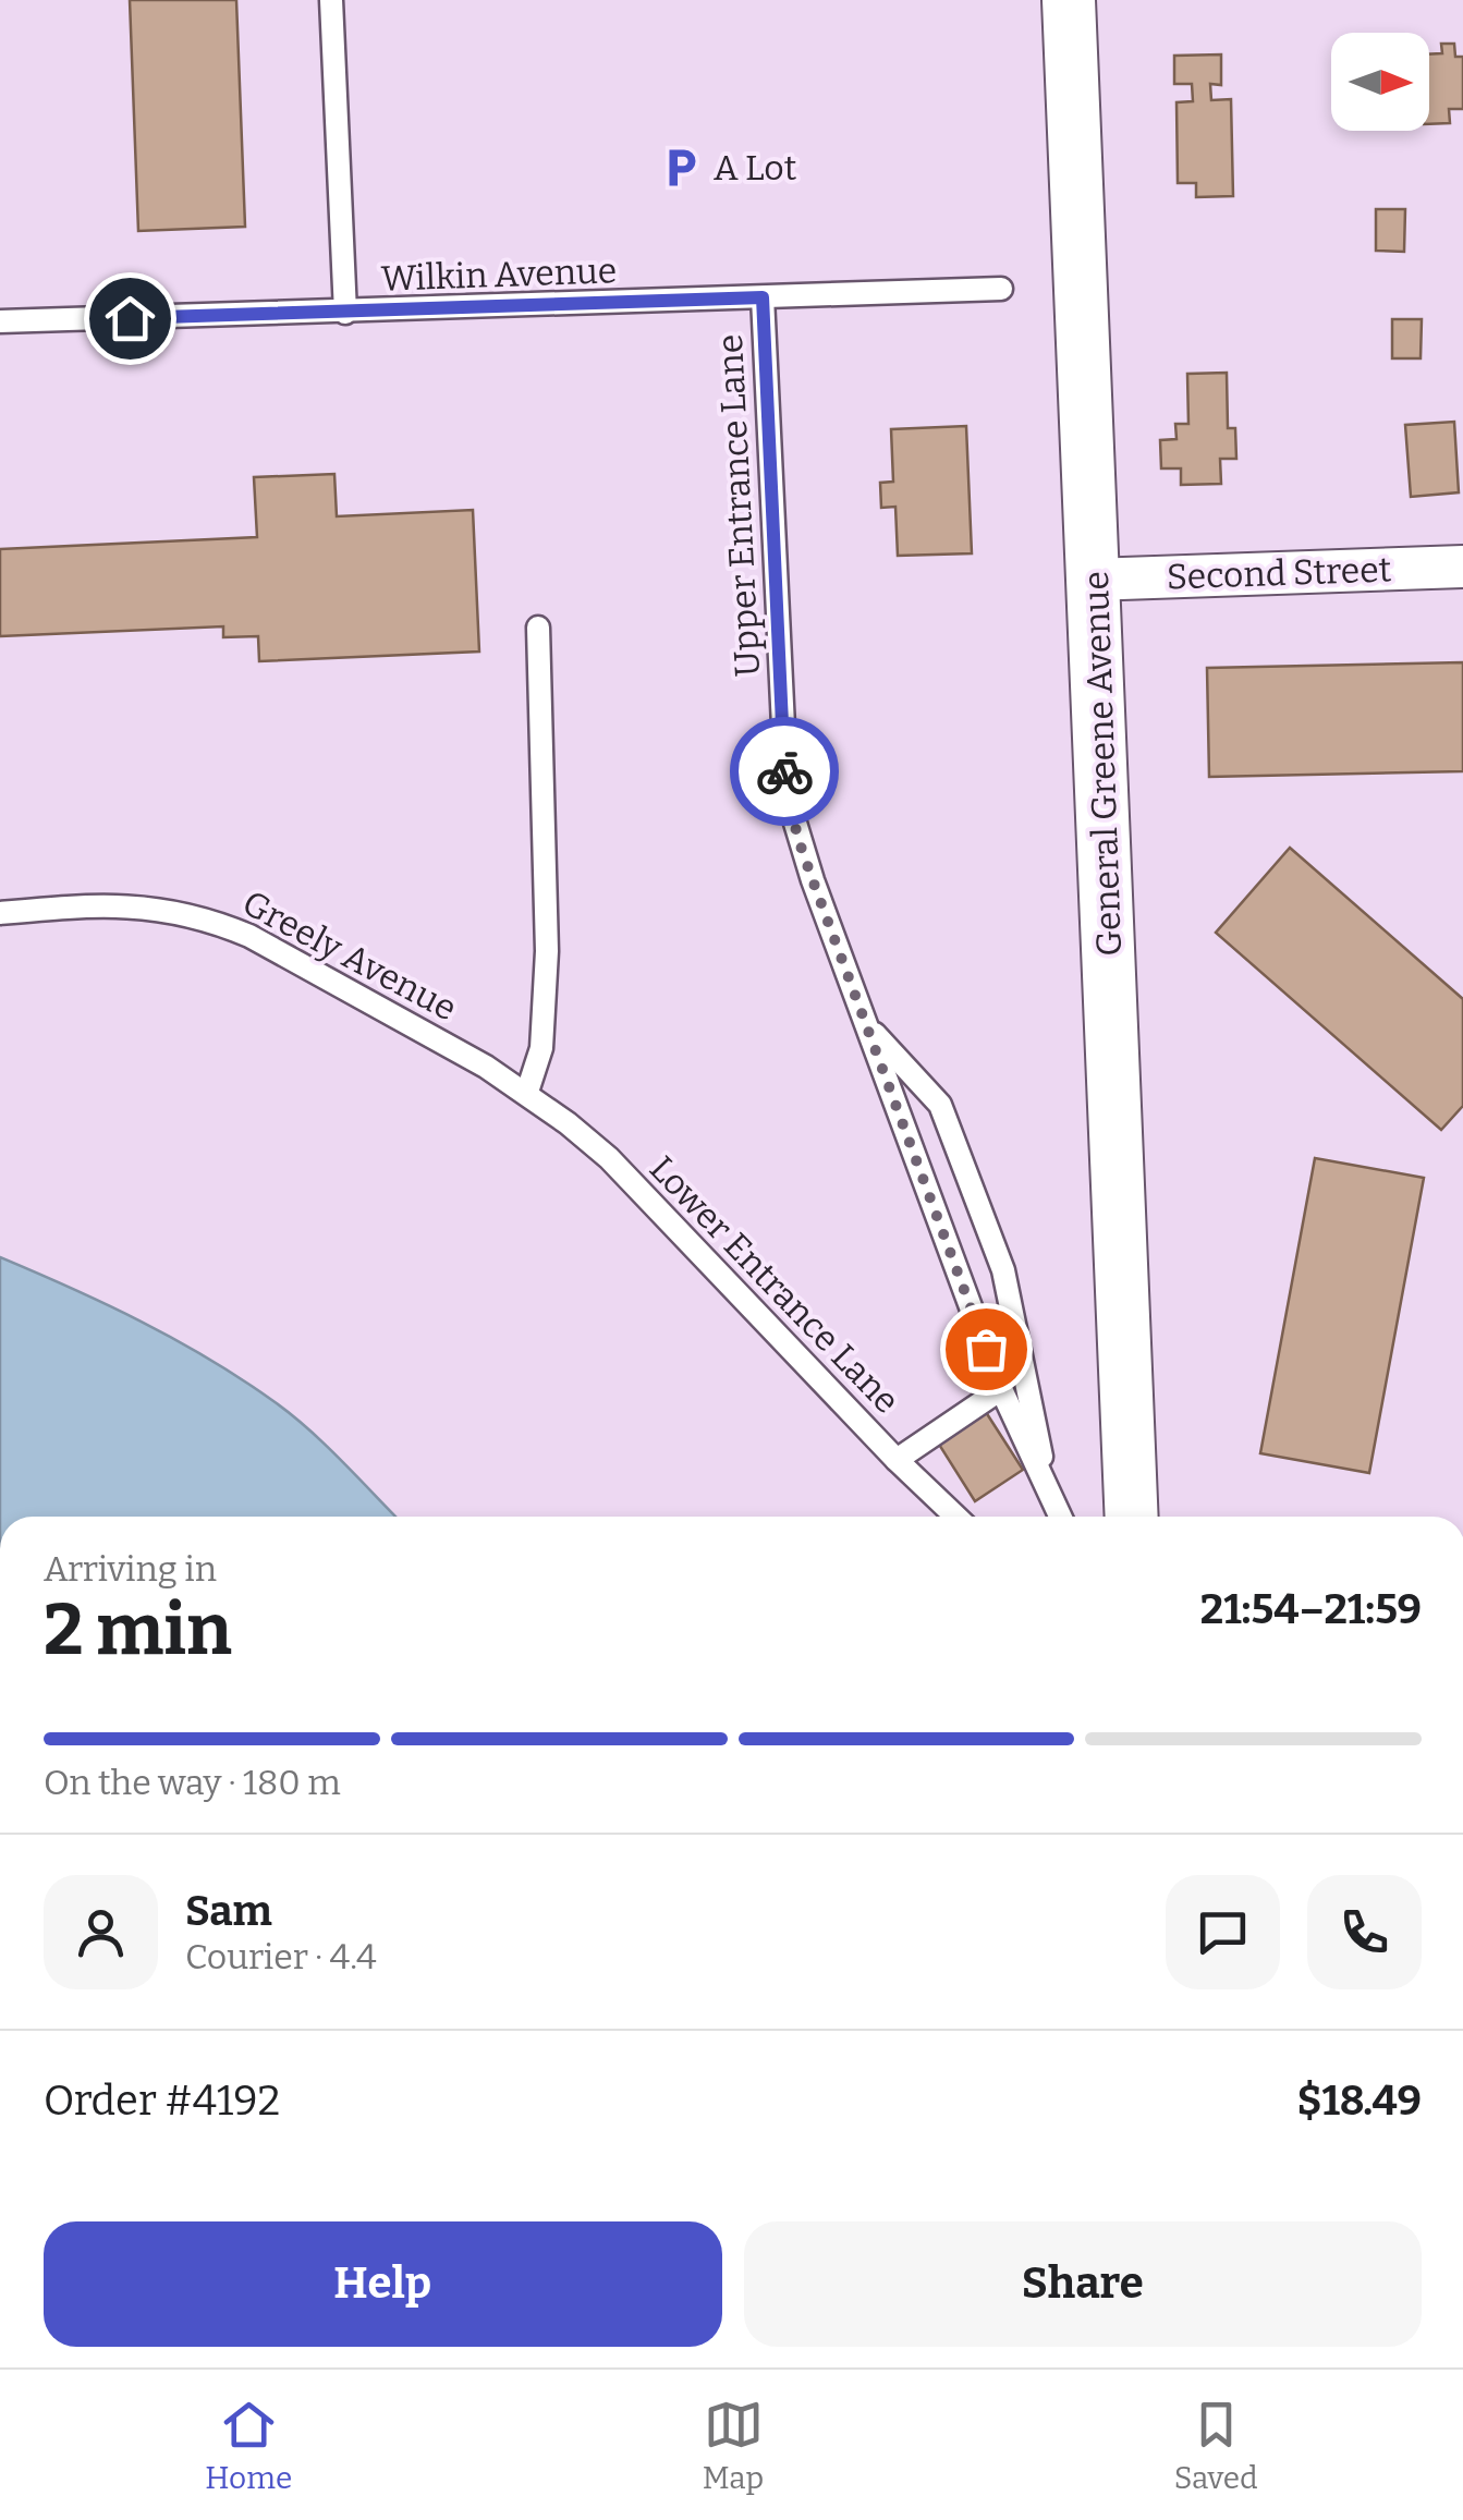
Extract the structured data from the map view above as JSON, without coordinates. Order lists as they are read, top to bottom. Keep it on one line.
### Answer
{"streets":{"street":["Second Street","General Greene Avenue"],"lane":["Wilkin Avenue","Upper Entrance Lane","Greely Avenue","Lower Entrance Lane"]},"crossings":[["Wilkin Avenue","Upper Entrance Lane"],["Second Street","General Greene Avenue"],["Greely Avenue","Lower Entrance Lane"]],"places":{"parking":["A Lot"]},"north":"right","page":{"heading":["2 min","Arriving in","21:54–21:59"],"panel":["Sam","Courier · 4.4","Order #4192","$18.49"],"bar":"On the way · 180 m","buttons":["Help","Share"],"tabs":["Home","Map","Saved"]}}
